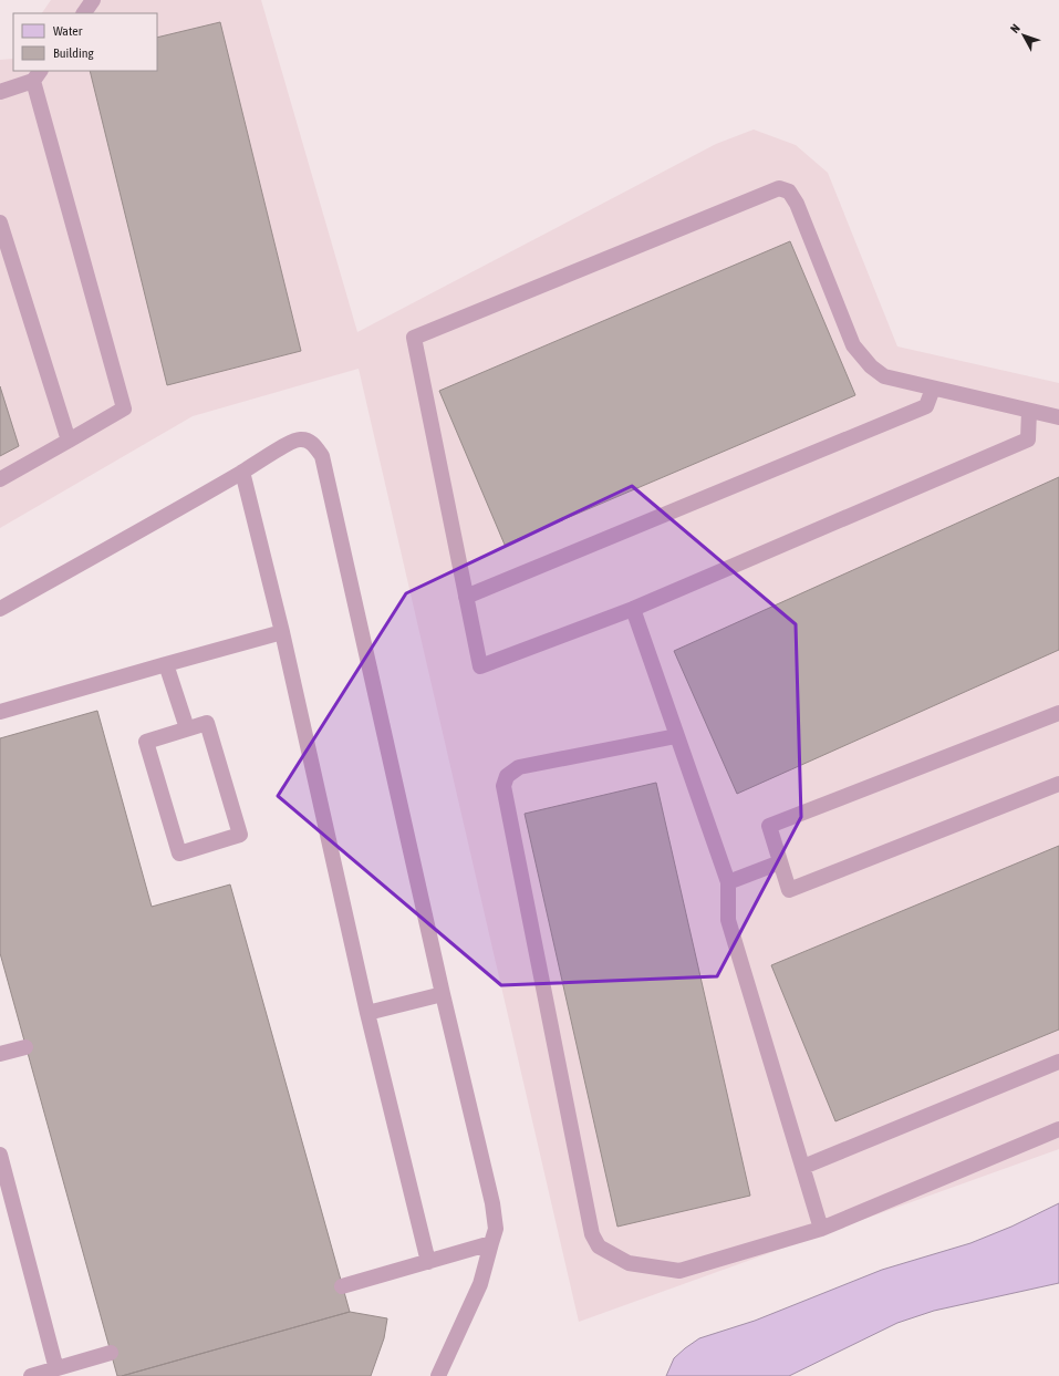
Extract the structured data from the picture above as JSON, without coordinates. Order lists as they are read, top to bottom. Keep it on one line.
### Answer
{"legend":["Water","Building"],"north":"top left"}
